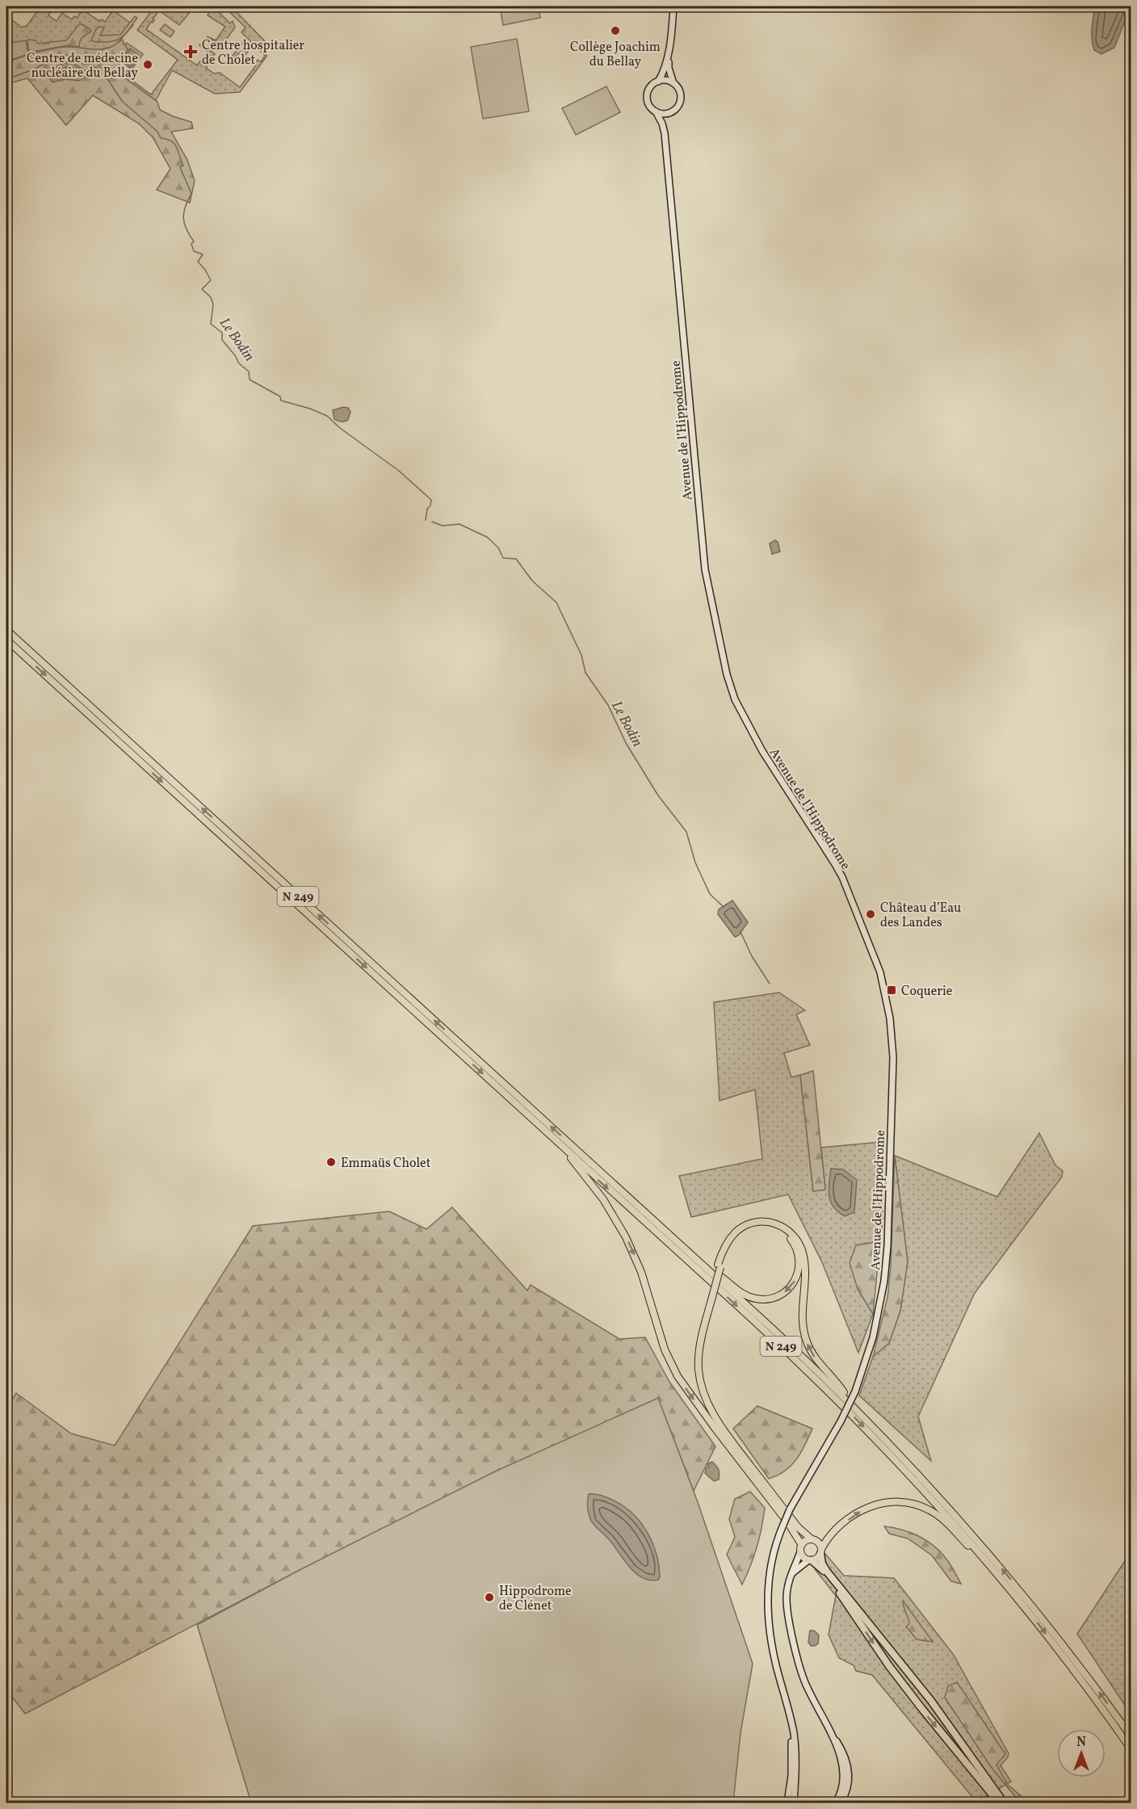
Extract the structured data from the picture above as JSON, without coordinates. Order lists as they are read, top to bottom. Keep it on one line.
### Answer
{"streets":{"main road":["Avenue de l’Hippodrome","N 249"]},"water":["Le Bodin"],"places":{"other":["Collège Joachim du Bellay","Centre de médecine nucléaire du Bellay","Château d’Eau des Landes","Emmaüs Cholet","Hippodrome de Clénet"],"health":["Centre hospitalier de Cholet"],"transit":["Coquerie"]},"north":"top"}
